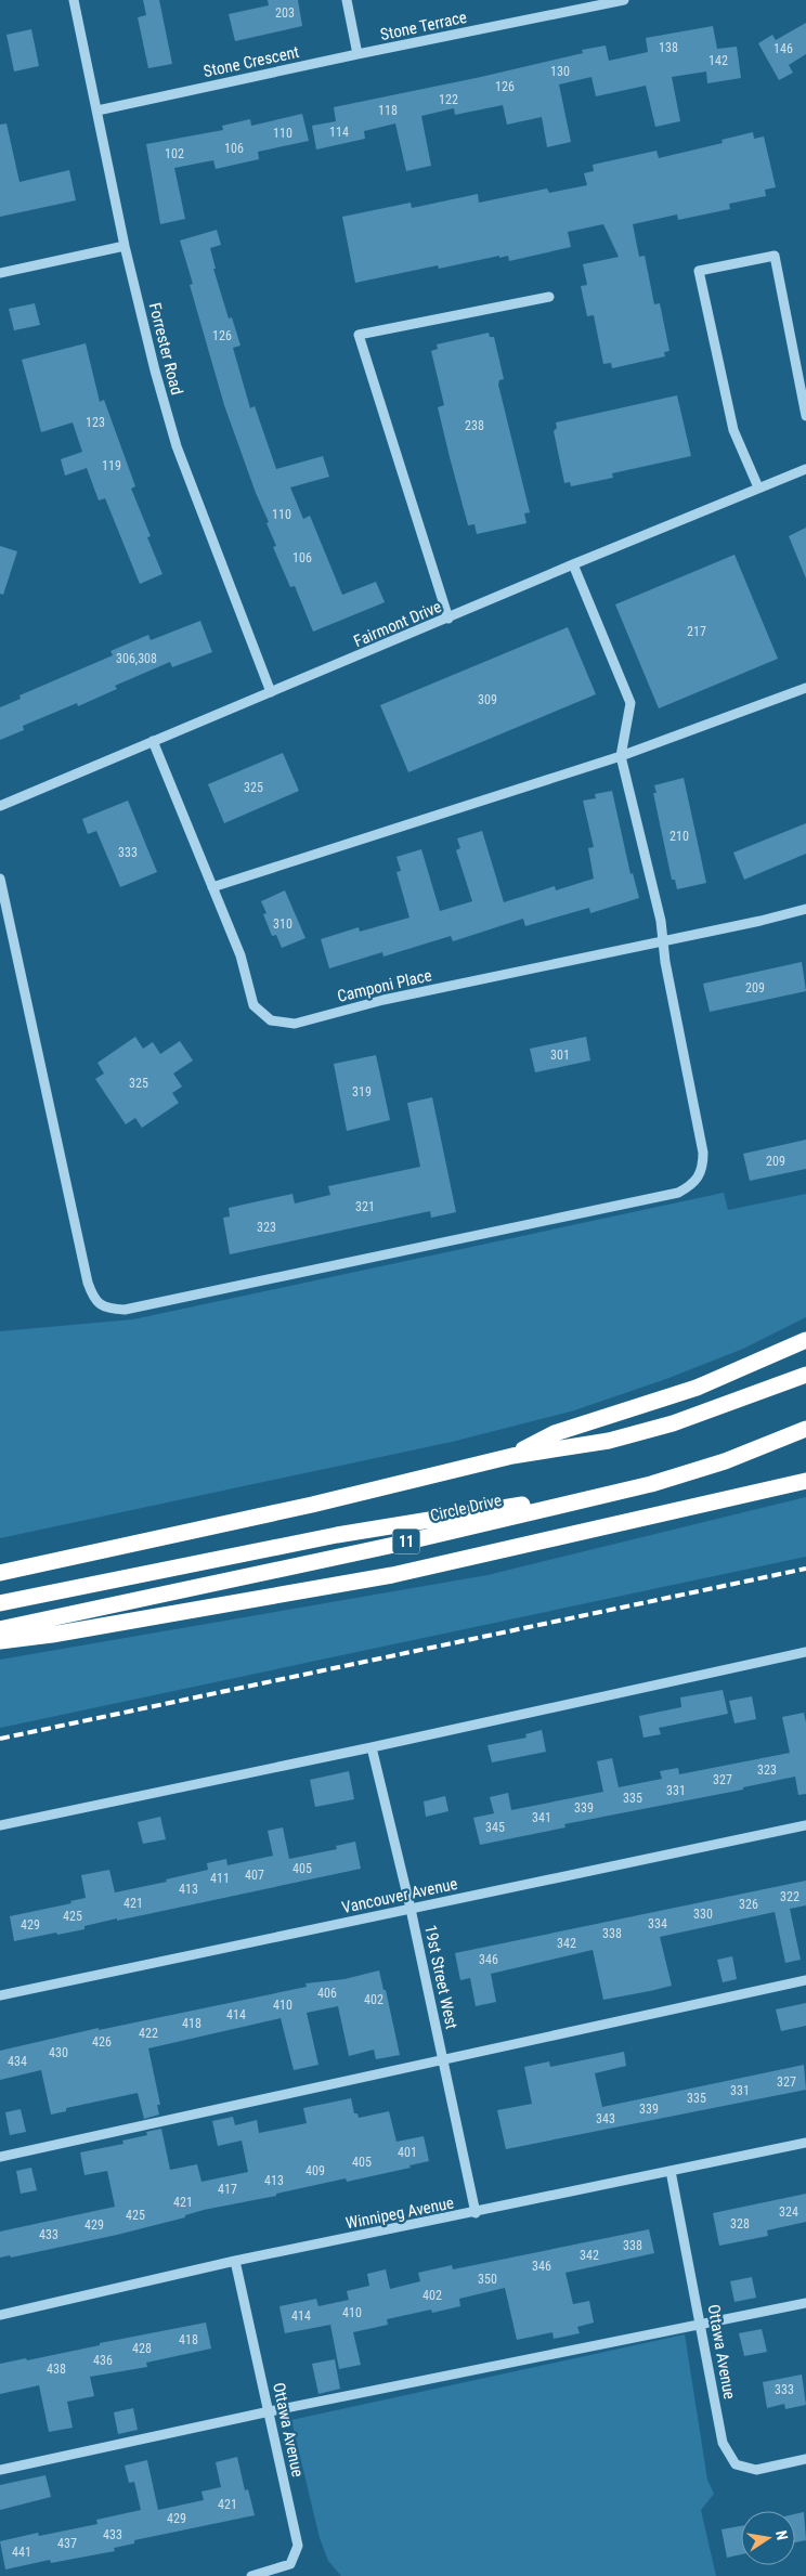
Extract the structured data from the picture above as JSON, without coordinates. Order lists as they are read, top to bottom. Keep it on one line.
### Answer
{"streets":{"highway":["Circle Drive","11"],"street":["Stone Terrace","Stone Crescent","Forrester Road","Fairmont Drive","Camponi Place","Vancouver Avenue","19st Street West","Winnipeg Avenue","Ottawa Avenue"]},"crossings":[["Stone Terrace","Stone Crescent"],["Stone Crescent","Forrester Road"],["Forrester Road","Fairmont Drive"],["Fairmont Drive","Camponi Place"],["Vancouver Avenue","19st Street West"],["19st Street West","Winnipeg Avenue"],["Winnipeg Avenue","Ottawa Avenue"]],"house_numbers":["203","138","146","142","130","126","122","118","114","110","106","102","126","123","238","119","110","106","217","306,308","309","325","210","333","310","209","301","325","319","209","321","323","323","327","331","335","339","341","345","405","407","411","413","322","421","326","330","425","334","429","338","342","346","406","402","410","414","418","422","426","430","434","327","331","335","339","343","401","405","409","413","417","421","324","425","328","429","433","338","342","346","350","402","410","414","418","428","436","438","333","421","429","433","437","441"],"north":"right"}
